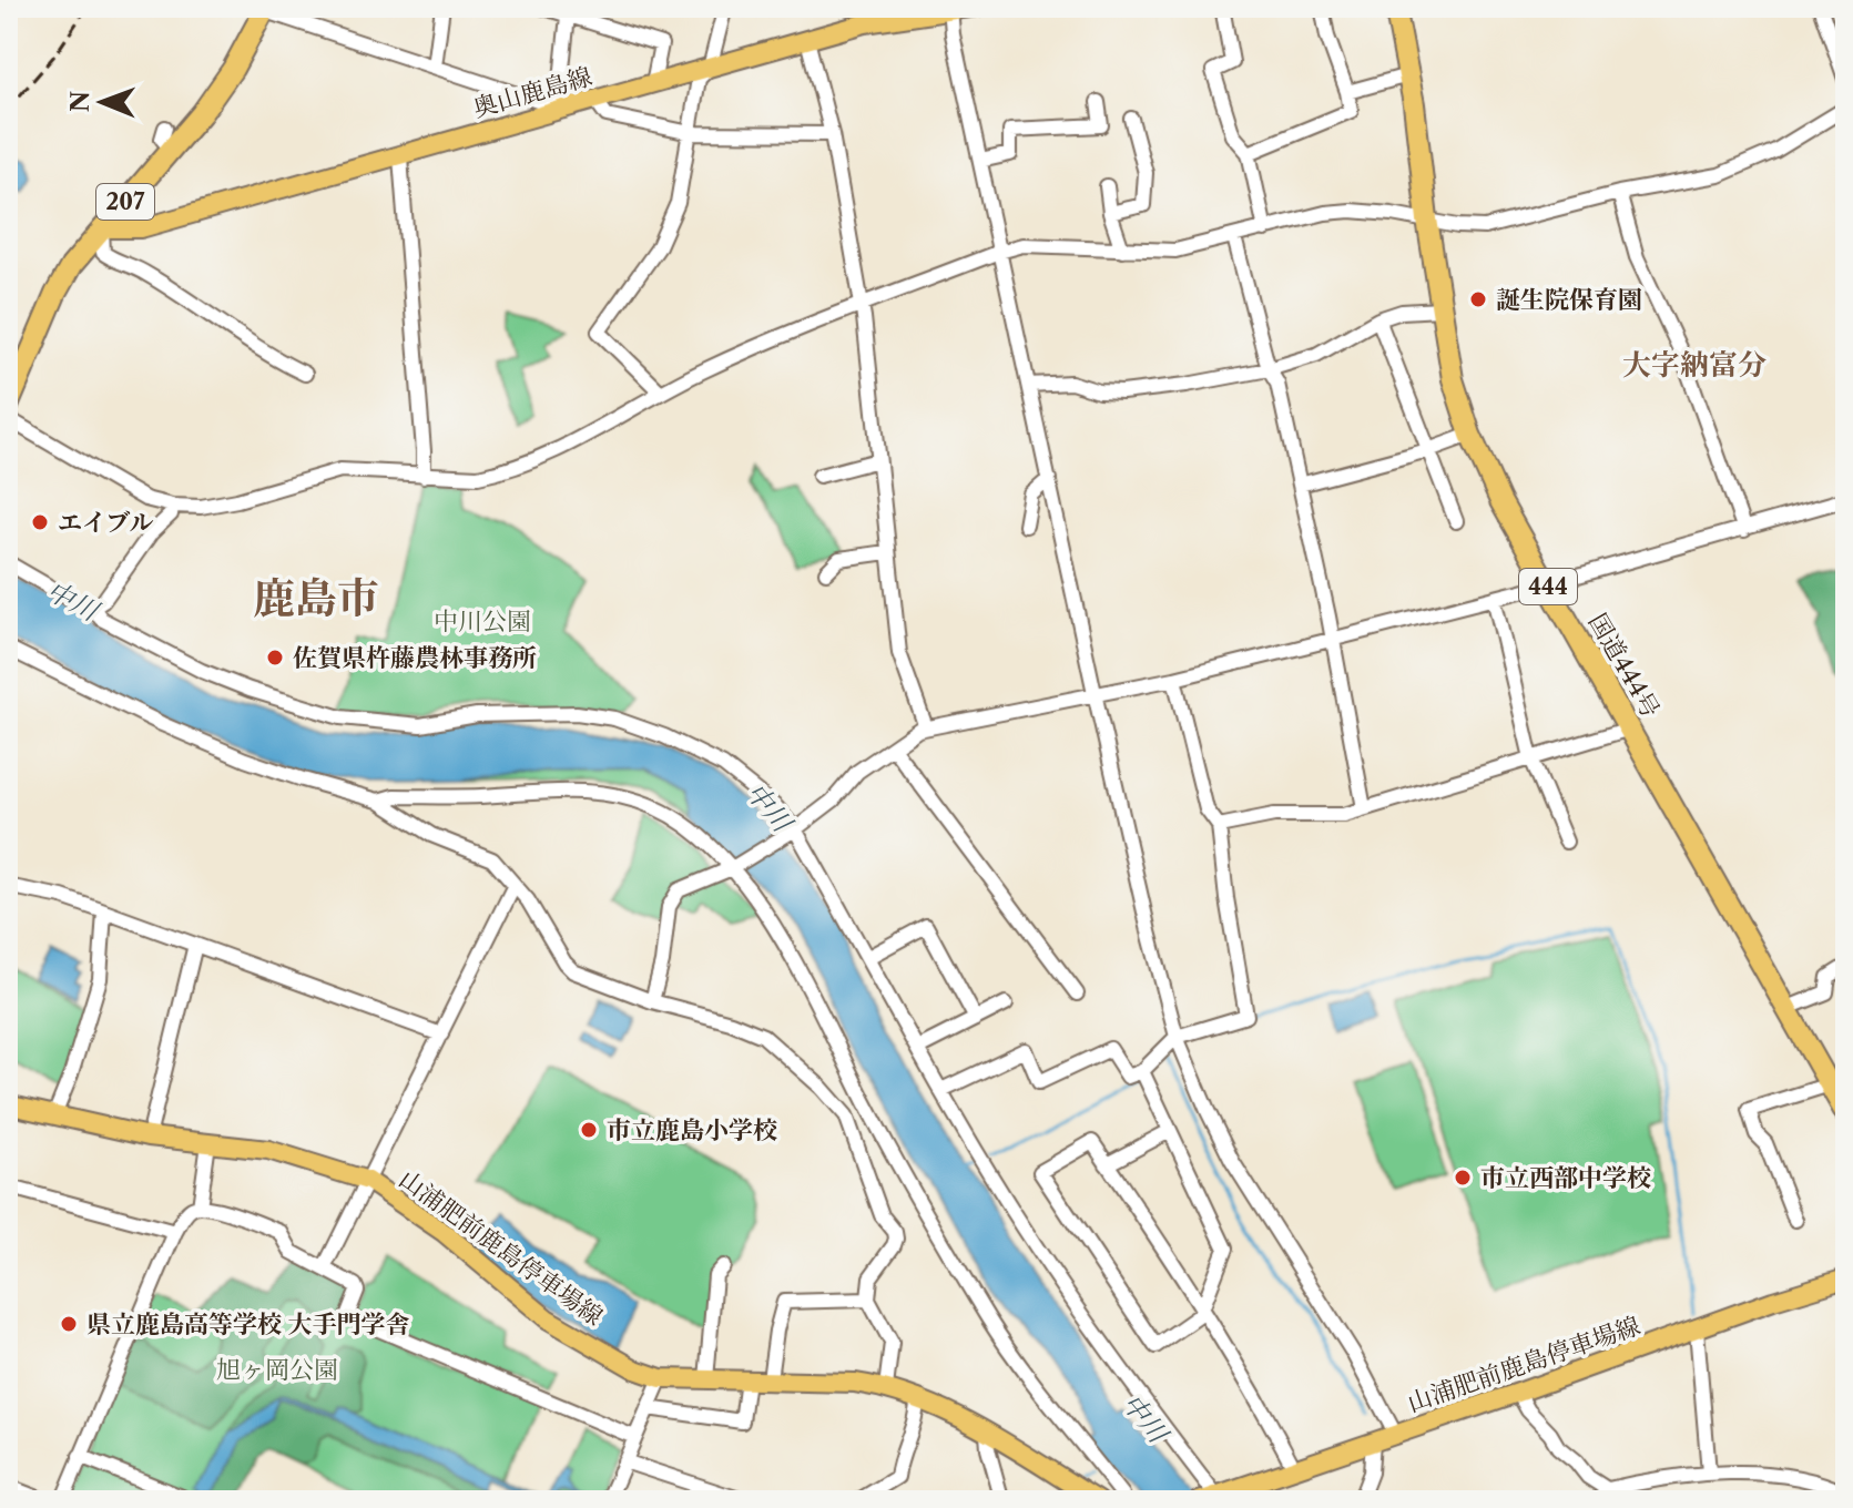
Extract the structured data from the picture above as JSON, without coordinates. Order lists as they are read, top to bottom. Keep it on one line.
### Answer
{"streets":{"highway":["207","444","国道444号"],"main road":["奥山鹿島線","山浦肥前鹿島停車場線"]},"crossings":[["奥山鹿島線","207"]],"districts":["大字納富分","鹿島市"],"water":["中川"],"parks":["中川公園","旭ヶ岡公園"],"places":["誕生院保育園","エイブル","佐賀県杵藤農林事務所","市立鹿島小学校","市立西部中学校","県立鹿島高等学校 大手門学舎"],"north":"left"}
